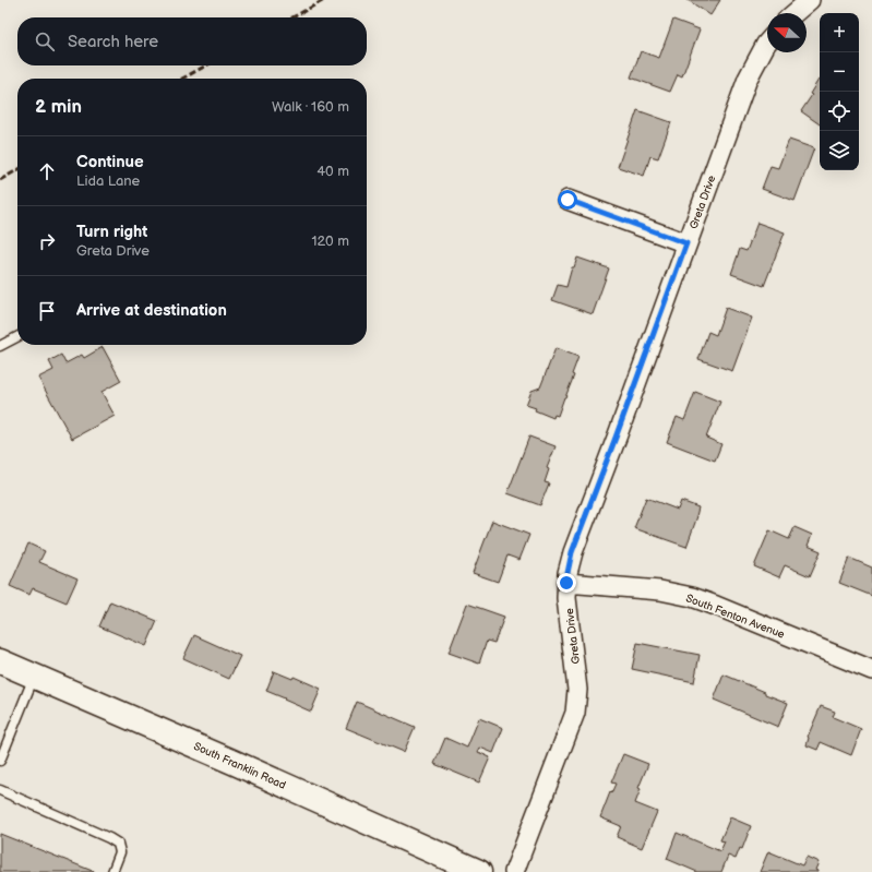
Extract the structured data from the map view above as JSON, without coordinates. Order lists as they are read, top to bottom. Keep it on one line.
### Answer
{"streets":{"main road":["South Franklin Road"],"street":["Greta Drive","South Fenton Avenue"]},"crossings":[["Greta Drive","South Fenton Avenue"]],"north":"left","page":{"map_buttons":["+","−"],"search":"Search here","heading":["2 min","Walk · 160 m"],"list":[["Continue","Lida Lane","40 m"],["Turn right","Greta Drive","120 m"],"Arrive at destination"]}}
